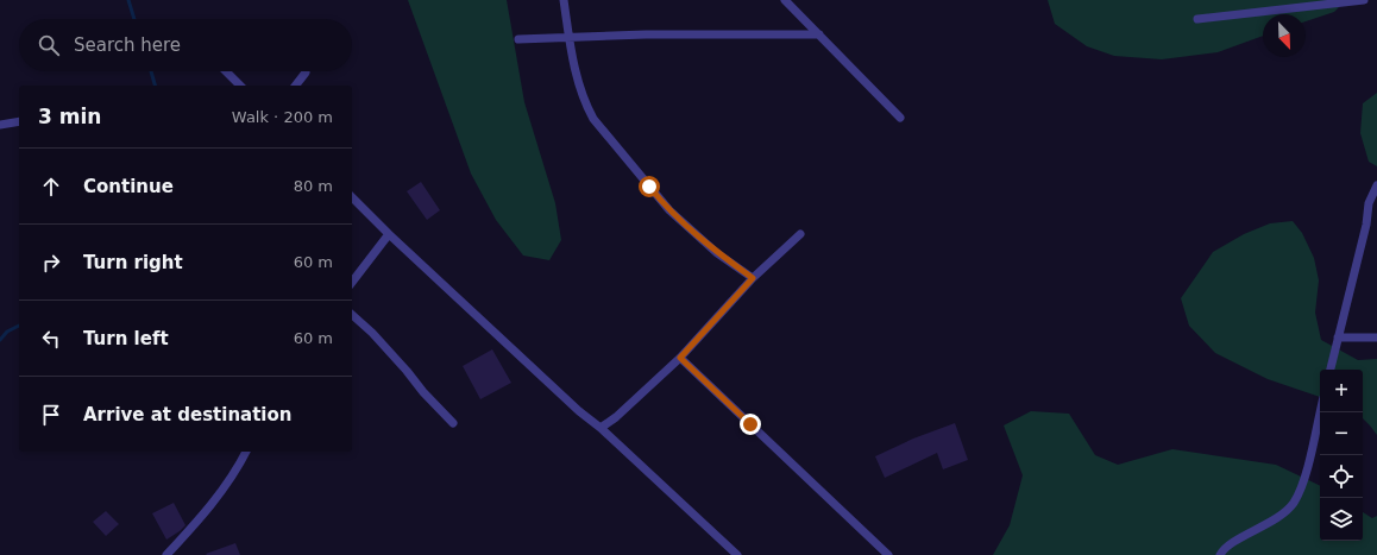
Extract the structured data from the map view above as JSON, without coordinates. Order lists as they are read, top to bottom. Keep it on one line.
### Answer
{"north":"bottom right","page":{"search":"Search here","heading":["3 min","Walk · 200 m"],"list":[["Continue","80 m"],["Turn right","60 m"],["Turn left","60 m"],"Arrive at destination"],"map_buttons":["+","−"]}}
